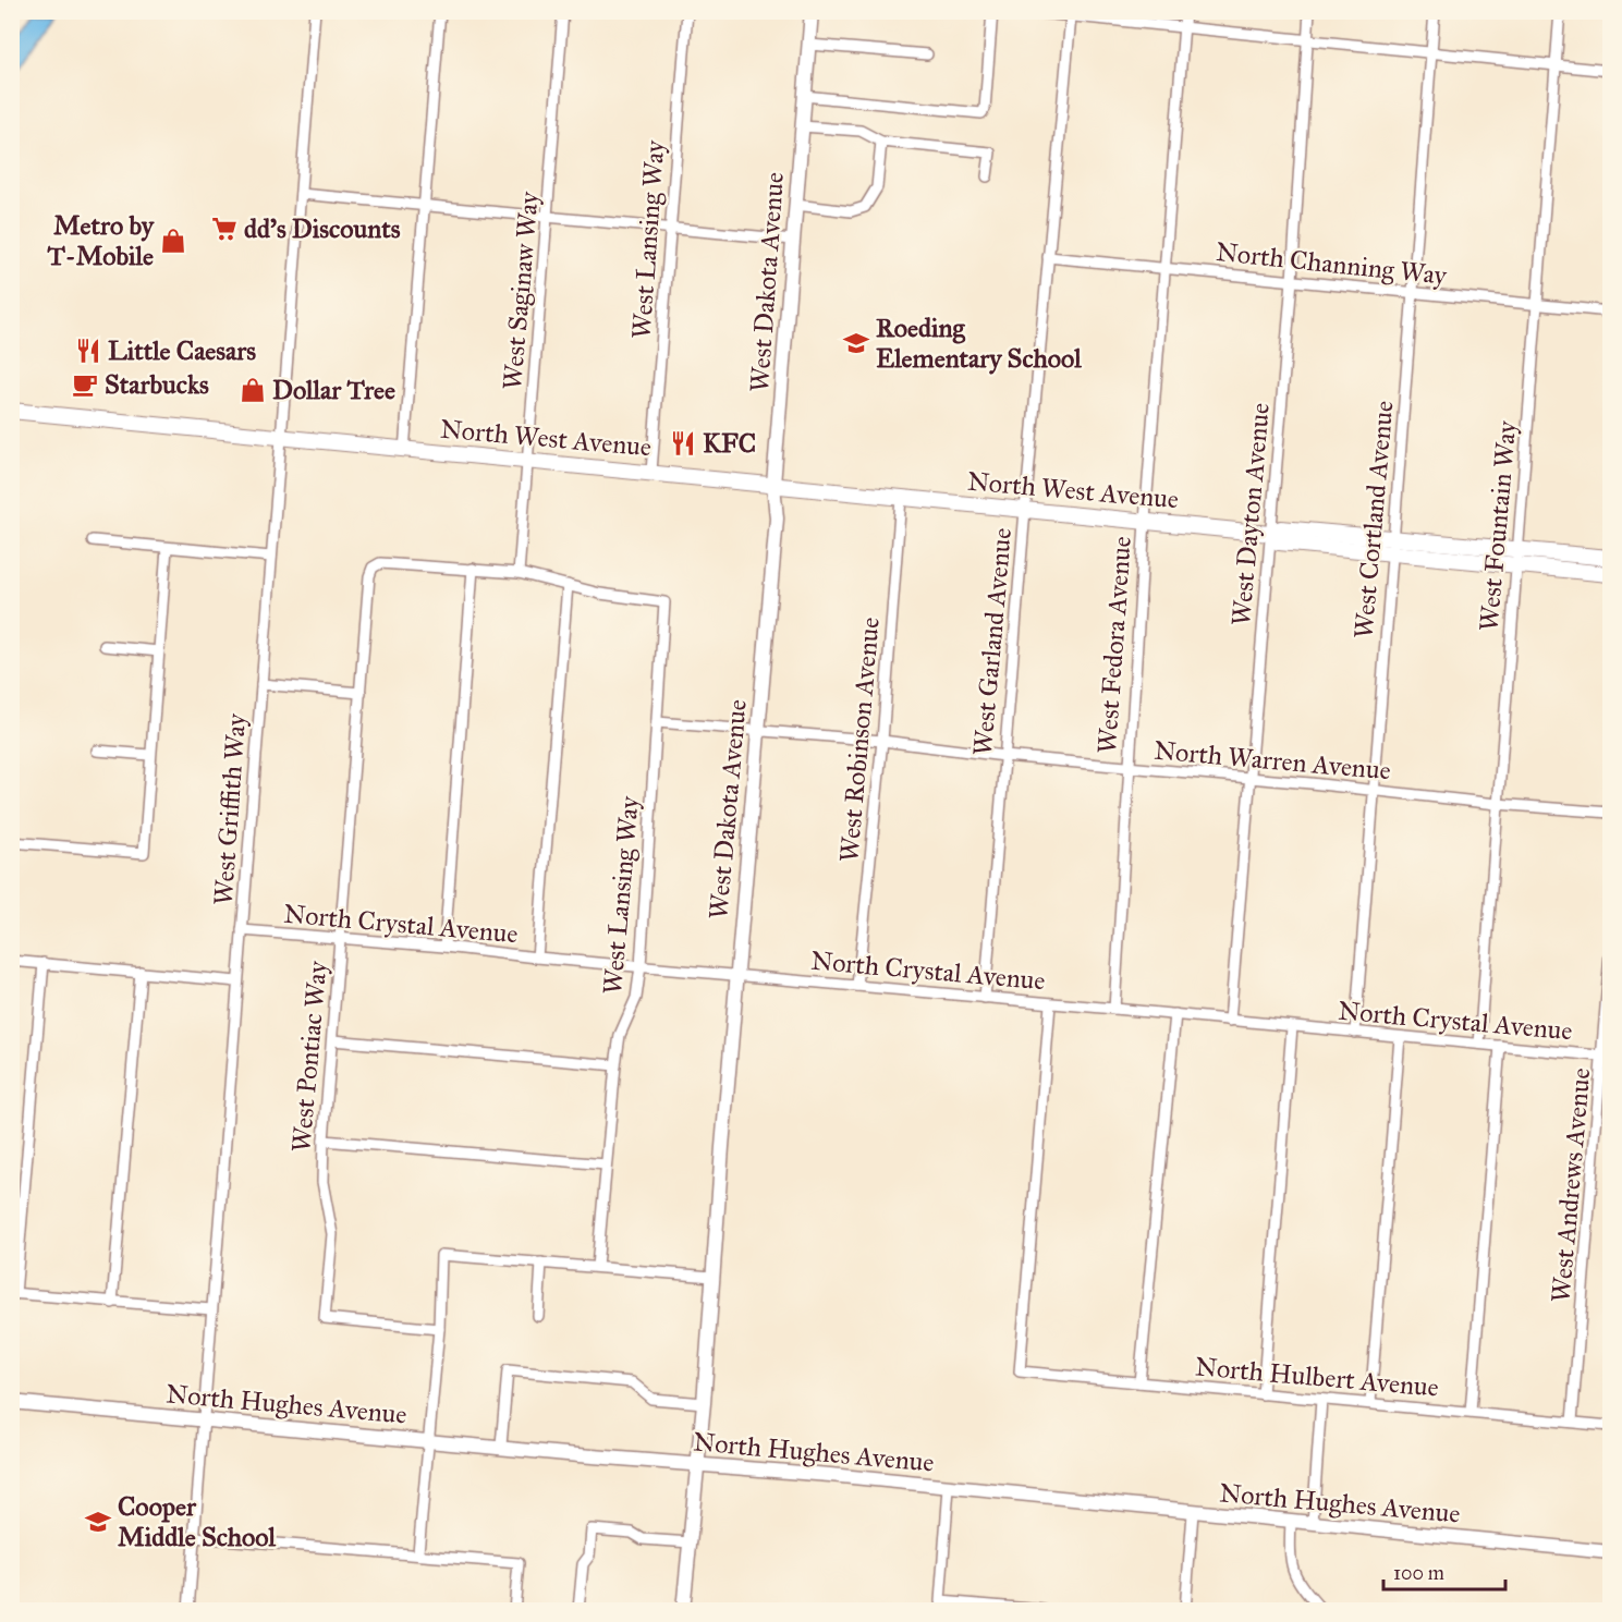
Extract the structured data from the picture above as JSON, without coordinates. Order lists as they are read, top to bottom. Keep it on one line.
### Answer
{"streets":{"main road":["North West Avenue"],"street":["West Lansing Way","North Channing Way","West Dakota Avenue","West Saginaw Way","West Dayton Avenue","West Cortland Avenue","West Fountain Way","West Garland Avenue","West Fedora Avenue","West Robinson Avenue","North Warren Avenue","West Griffith Way","North Crystal Avenue","West Pontiac Way","West Andrews Avenue","North Hulbert Avenue","North Hughes Avenue"]},"crossings":[["West Lansing Way","North West Avenue"],["West Lansing Way","North Warren Avenue"],["West Lansing Way","North Crystal Avenue"],["North Channing Way","West Dayton Avenue"],["North Channing Way","West Cortland Avenue"],["North Channing Way","West Fountain Way"],["North Channing Way","West Garland Avenue"],["North Channing Way","West Fedora Avenue"],["West Dakota Avenue","North West Avenue"],["West Dakota Avenue","North Warren Avenue"],["West Dakota Avenue","North Crystal Avenue"],["West Dakota Avenue","North Hughes Avenue"],["West Saginaw Way","North West Avenue"],["North West Avenue","West Dayton Avenue"],["North West Avenue","West Cortland Avenue"],["North West Avenue","West Fountain Way"],["North West Avenue","West Garland Avenue"],["North West Avenue","West Fedora Avenue"],["North West Avenue","West Robinson Avenue"],["North West Avenue","West Griffith Way"],["West Dayton Avenue","North Warren Avenue"],["West Dayton Avenue","North Crystal Avenue"],["West Cortland Avenue","North Warren Avenue"],["West Cortland Avenue","North Crystal Avenue"],["West Fountain Way","North Warren Avenue"],["West Fountain Way","North Crystal Avenue"],["West Garland Avenue","North Warren Avenue"],["West Garland Avenue","North Crystal Avenue"],["West Fedora Avenue","North Warren Avenue"],["West Fedora Avenue","North Crystal Avenue"],["West Robinson Avenue","North Warren Avenue"],["West Robinson Avenue","North Crystal Avenue"],["West Griffith Way","North Crystal Avenue"],["West Griffith Way","North Hughes Avenue"],["North Crystal Avenue","West Pontiac Way"],["North Crystal Avenue","West Andrews Avenue"],["North Crystal Avenue","North Hulbert Avenue"],["West Andrews Avenue","North Hulbert Avenue"]],"places":{"supermarket":["dd's Discounts"],"shop":["Metro by T-Mobile","Dollar Tree"],"school or university":["Roeding Elementary School","Cooper Middle School"],"restaurant":["Little Caesars","KFC"],"cafe":["Starbucks"]},"scale_bar":"100 m"}
